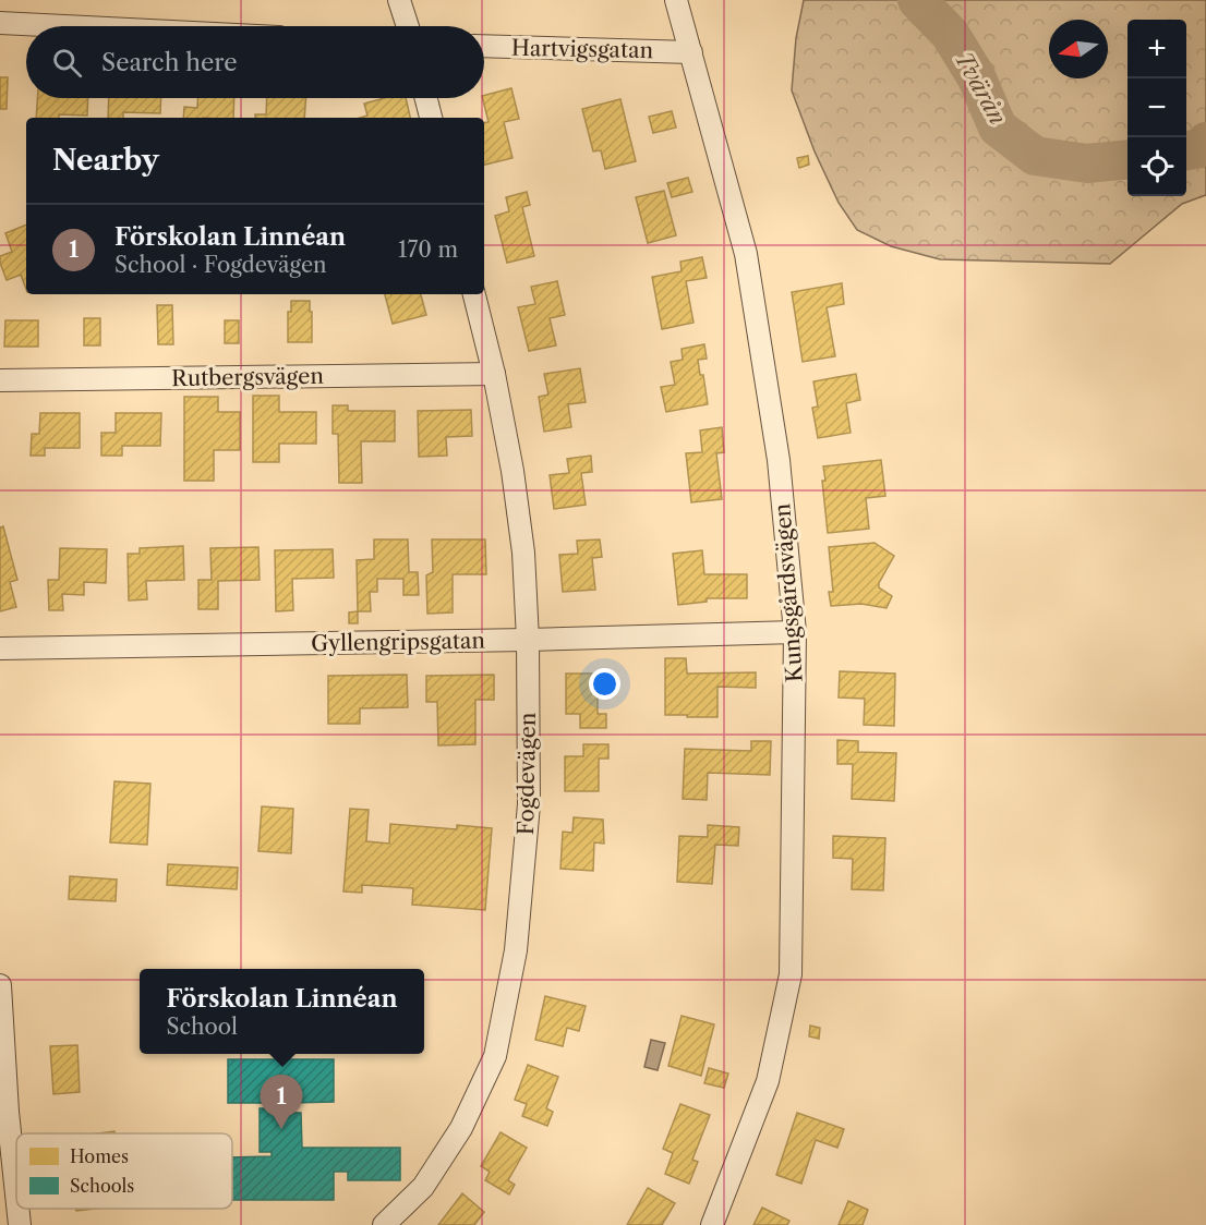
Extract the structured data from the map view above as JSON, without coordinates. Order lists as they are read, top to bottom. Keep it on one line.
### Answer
{"streets":{"street":["Hartvigsgatan","Rutbergsvägen","Kungsgårdsvägen","Gyllengripsgatan","Fogdevägen"]},"crossings":[["Hartvigsgatan","Kungsgårdsvägen"],["Rutbergsvägen","Fogdevägen"],["Kungsgårdsvägen","Gyllengripsgatan"],["Gyllengripsgatan","Fogdevägen"]],"water":["Tvärån"],"legend":["Homes","Schools"],"north":"left","page":{"map_buttons":["+","−"],"search":"Search here","heading":"Nearby","list":[{"mark":"1","name":"Förskolan Linnéan","note":"School · Fogdevägen","value":"170 m"}],"popup":["Förskolan Linnéan","School"],"pins":"1"}}
